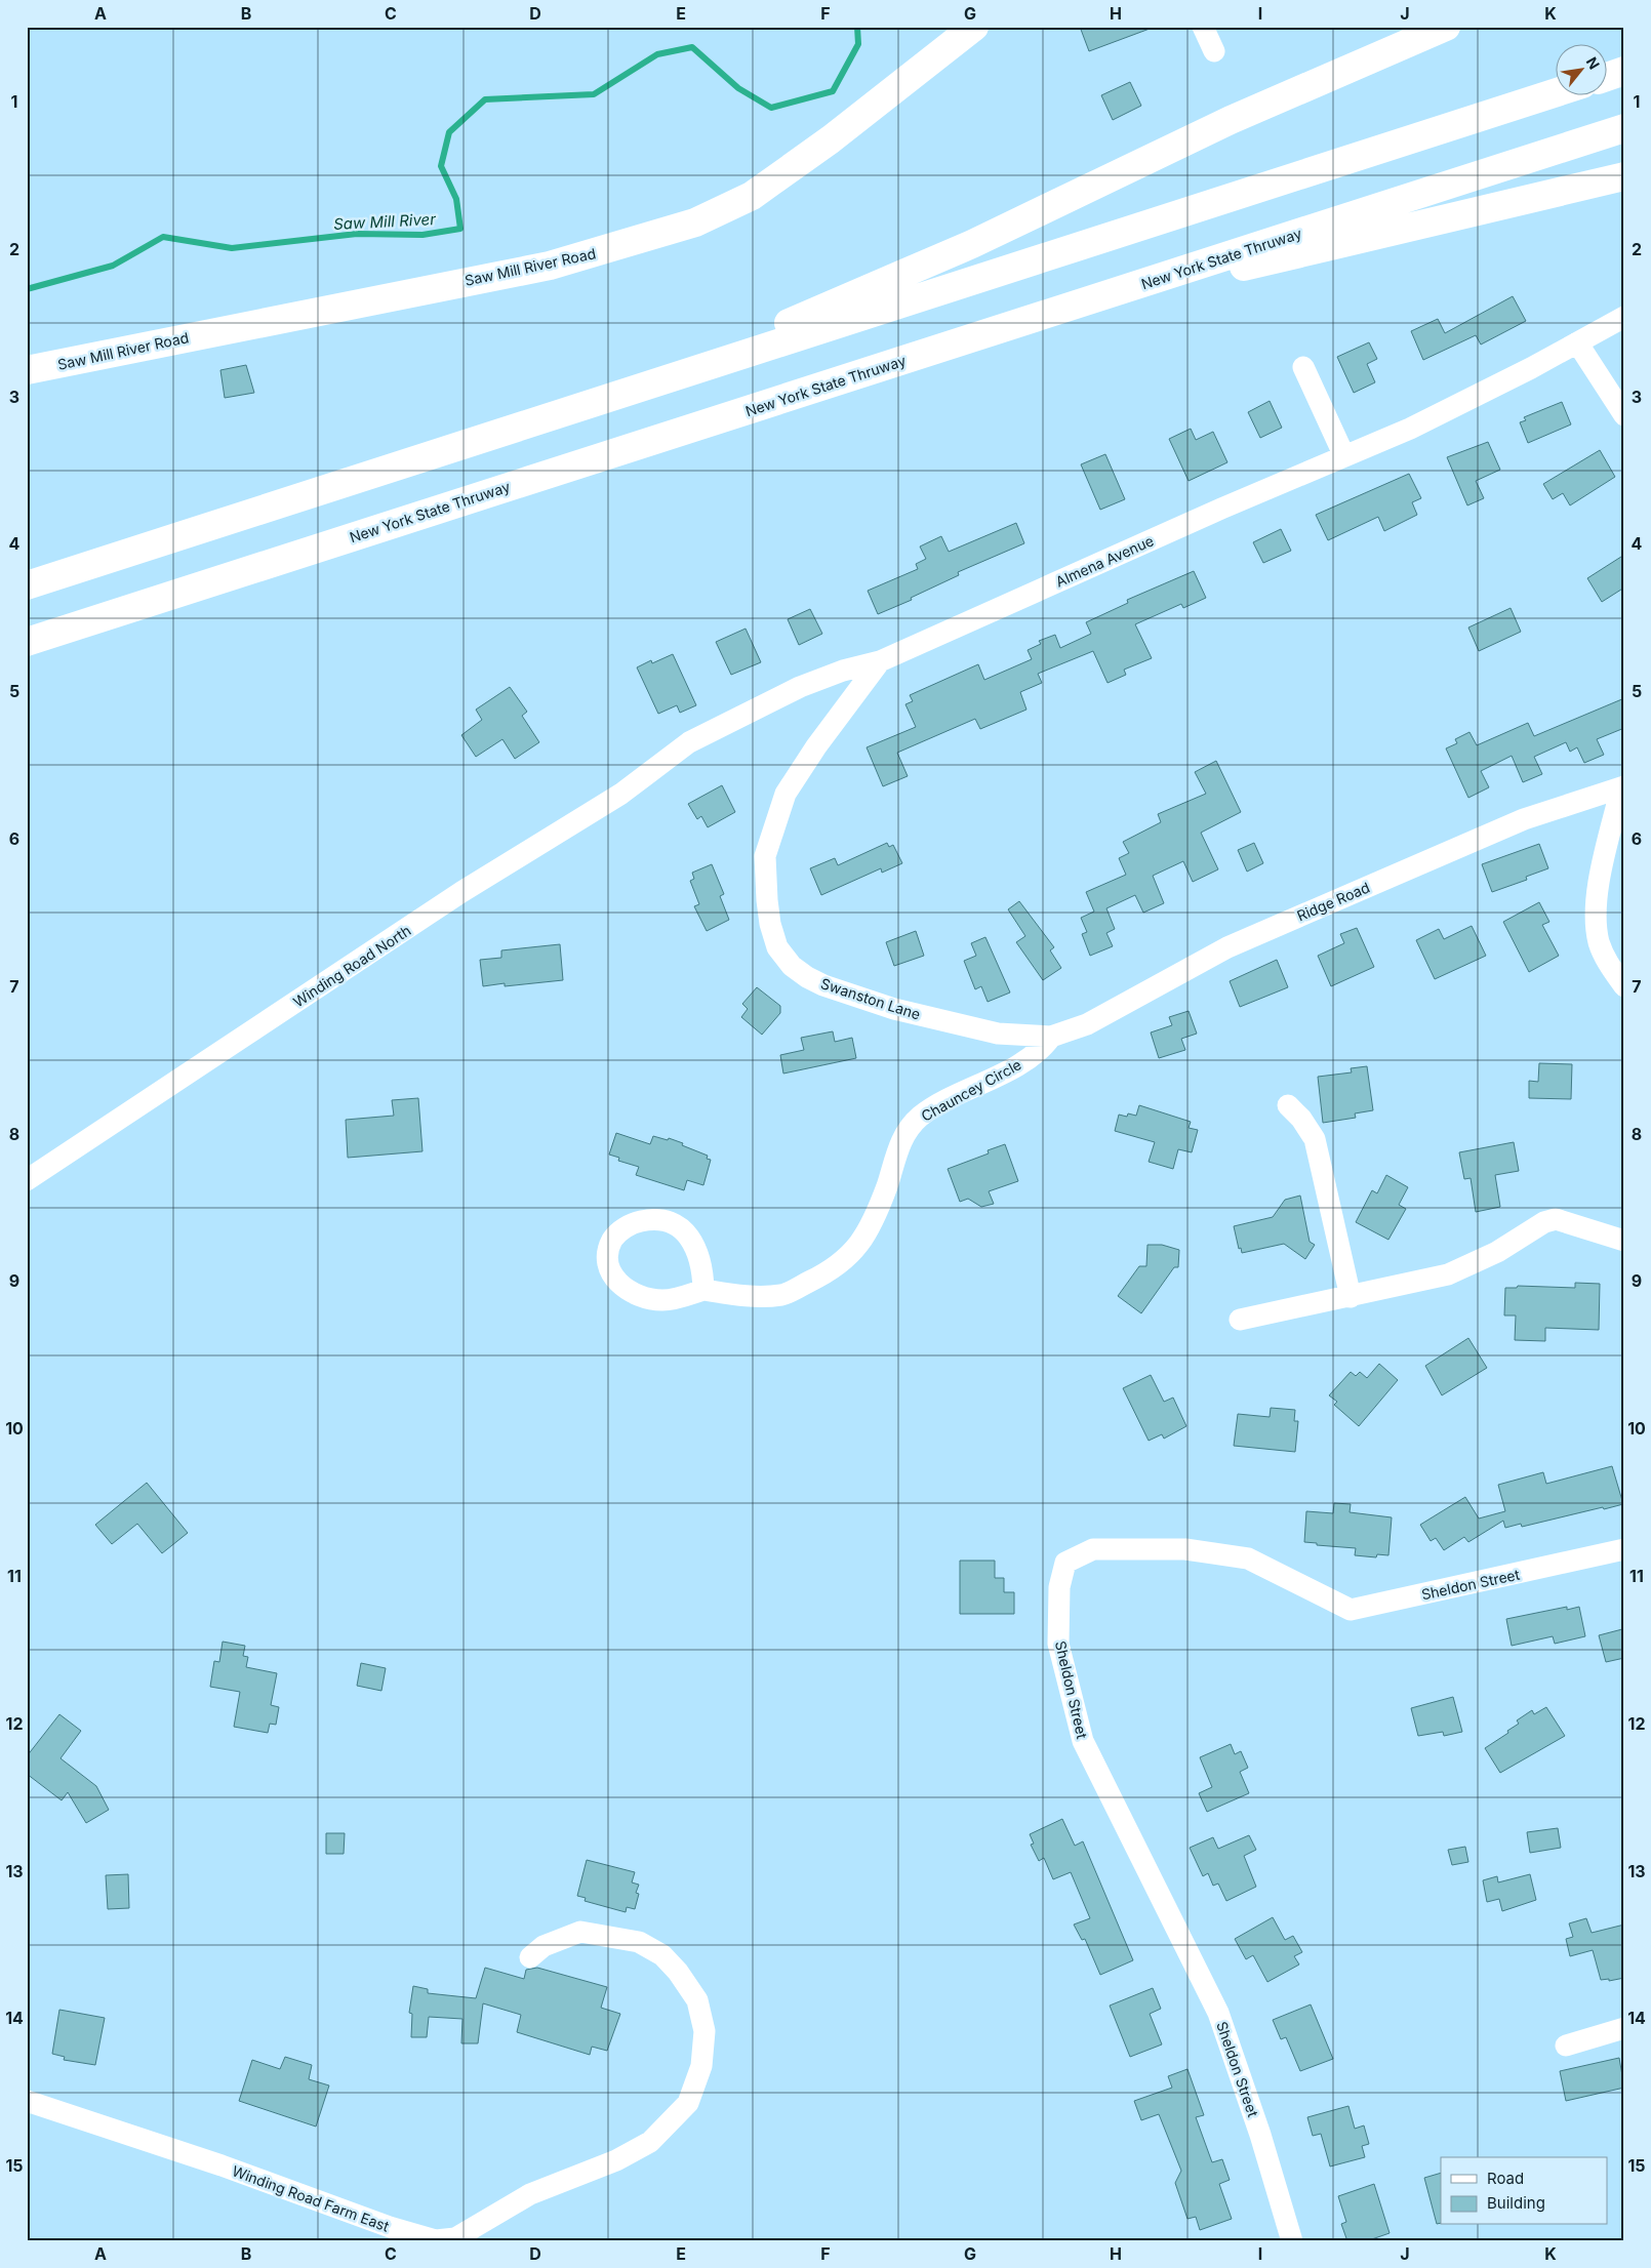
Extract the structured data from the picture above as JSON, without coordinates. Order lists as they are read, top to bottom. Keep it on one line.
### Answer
{"streets":{"main road":["New York State Thruway","Saw Mill River Road"],"street":["Almena Avenue","Ridge Road","Winding Road North","Swanston Lane","Chauncey Circle","Sheldon Street","Winding Road Farm East"]},"crossings":[["Almena Avenue","Winding Road North"],["Almena Avenue","Swanston Lane"],["Ridge Road","Swanston Lane"],["Ridge Road","Chauncey Circle"],["Swanston Lane","Chauncey Circle"]],"water":["Saw Mill River"],"legend":["Road","Building"],"north":"top right","grid":{"columns":["A","B","C","D","E","F","G","H","I","J","K"],"rows":["1","2","3","4","5","6","7","8","9","10","11","12","13","14","15"]}}
